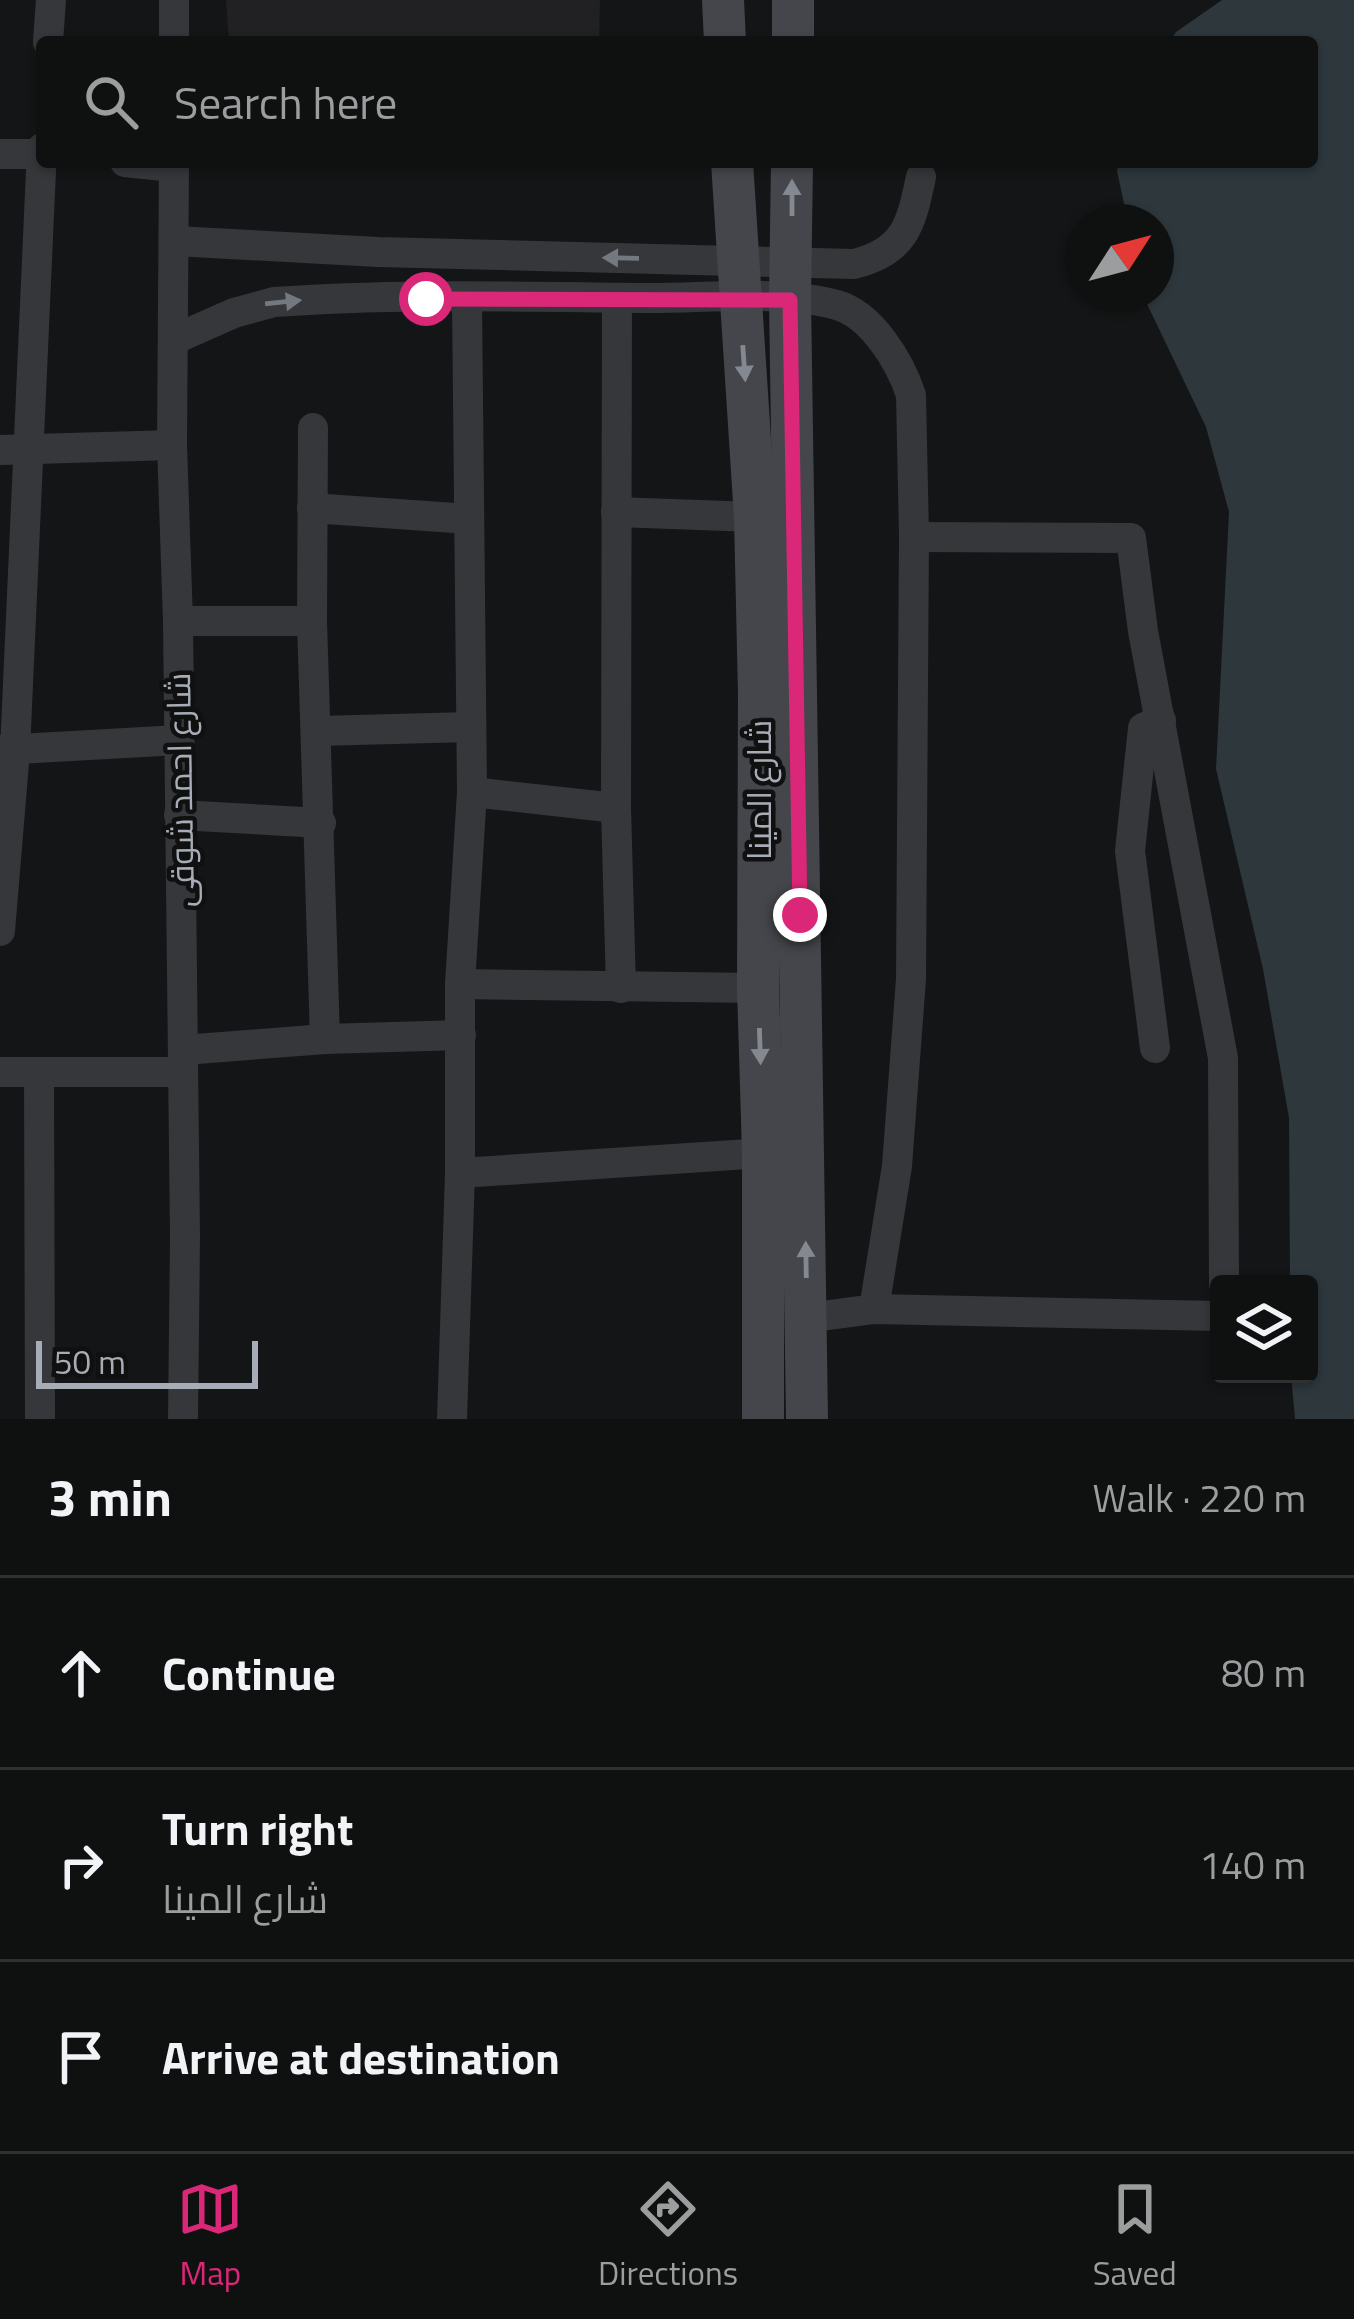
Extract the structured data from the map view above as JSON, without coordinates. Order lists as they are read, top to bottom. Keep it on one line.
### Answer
{"streets":{"main road":["شارع المينا"],"street":["شارع احمد شوقى"]},"scale_bar":"50 m","north":"top right","page":{"search":"Search here","scale":"50 m","heading":["3 min","Walk · 220 m"],"list":[["Continue","80 m"],["Turn right","شارع المينا","140 m"],"Arrive at destination"],"nav":["Map","Directions","Saved"]}}
